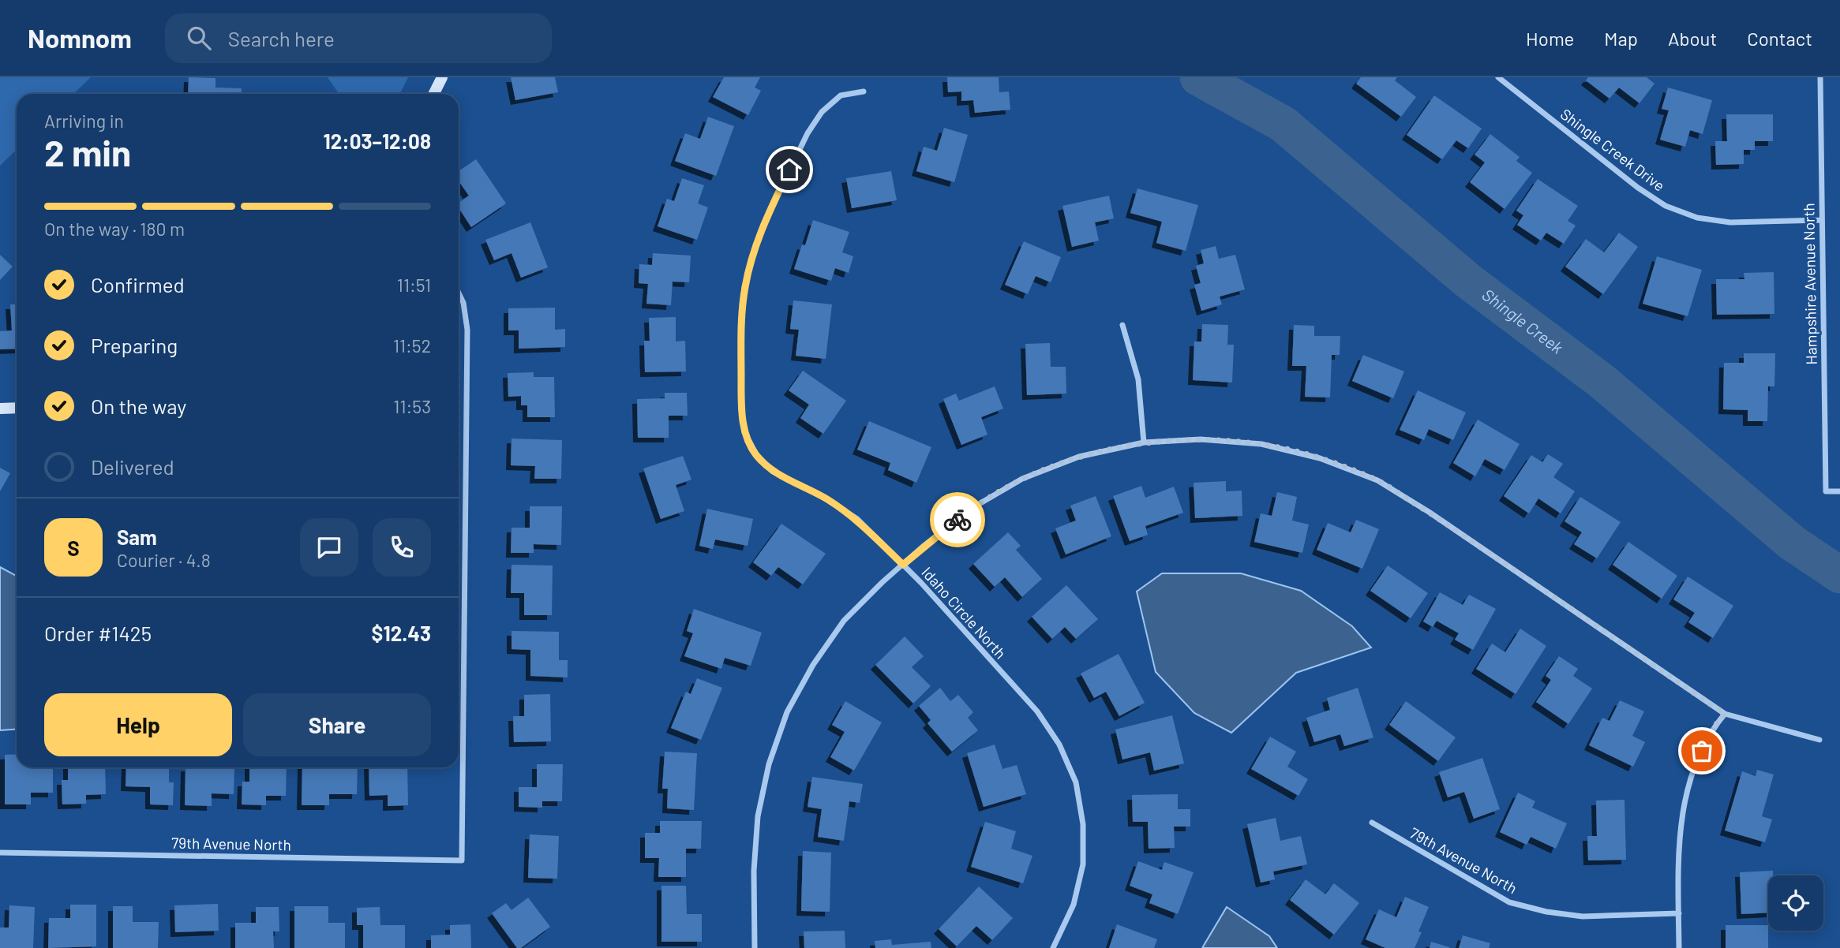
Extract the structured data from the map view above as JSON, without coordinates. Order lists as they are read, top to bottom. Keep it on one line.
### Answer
{"streets":{"street":["Shingle Creek Drive","Hampshire Avenue North","Idaho Circle North","79th Avenue North"]},"crossings":[["Shingle Creek Drive","Hampshire Avenue North"]],"water":["Shingle Creek"],"page":{"header":"Nomnom","search":"Search here","nav":["Home","Map","About","Contact"],"heading":["2 min","Arriving in","12:03–12:08"],"panel":["Sam","Courier · 4.8","Order #1425","$12.43"],"bar":"On the way · 180 m","list":[["Confirmed","11:51"],["Preparing","11:52"],["On the way","11:53"],"Delivered"],"round":"S","buttons":["Help","Share"]}}
